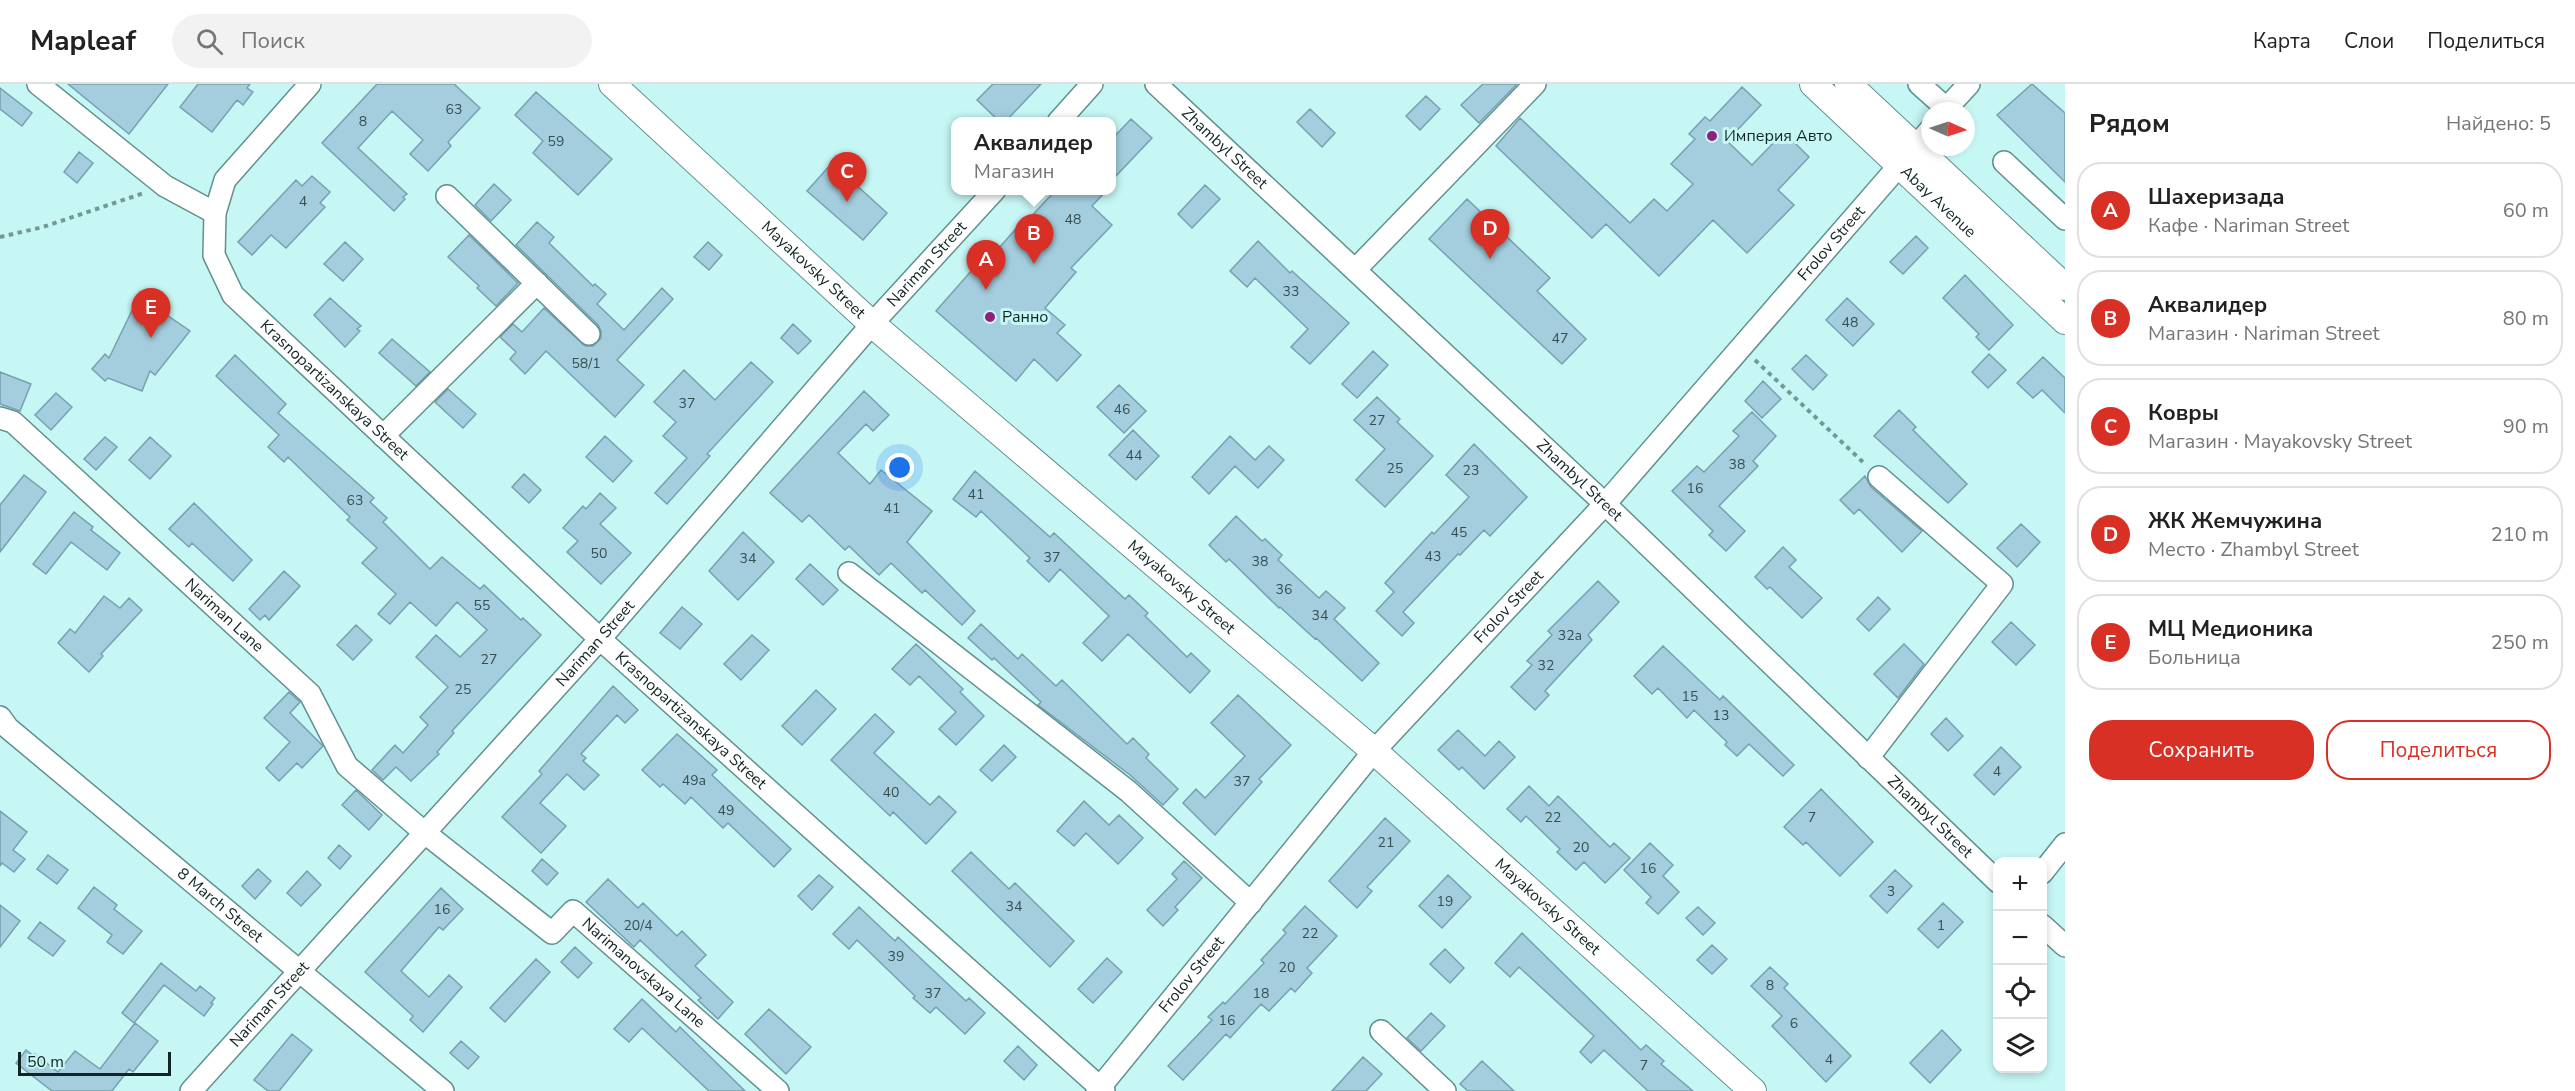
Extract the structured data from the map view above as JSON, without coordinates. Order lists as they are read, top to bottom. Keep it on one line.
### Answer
{"streets":{"main road":["Abay Avenue","Mayakovsky Street"],"street":["Zhambyl Street","Frolov Street","Nariman Street","Krasnopartizanskaya Street","Nariman Lane","8 March Street","Narimanovskaya Lane"]},"crossings":[["Zhambyl Street","Frolov Street"],["Abay Avenue","Frolov Street"],["Frolov Street","Mayakovsky Street"],["Frolov Street","Krasnopartizanskaya Street"],["Nariman Street","Mayakovsky Street"],["Nariman Street","Krasnopartizanskaya Street"],["Nariman Street","Nariman Lane"],["Nariman Street","8 March Street"],["Nariman Street","Narimanovskaya Lane"],["Nariman Lane","Narimanovskaya Lane"]],"places":["Империя Авто","Ранно"],"house_numbers":["63","8","59","4","48","33","48","47","58/1","37","46","27","44","38","25","23","16","41","63","41","45","50","43","37","34","38","36","55","34","32а","27","32","25","15","13","4","49а","37","40","49","22","7","21","20","16","3","19","34","16","20/4","1","22","39","20","8","37","18","16","6","4","7"],"scale_bar":"50 m","north":"right","page":{"header":"Mapleaf","search":"Поиск","nav":["Карта","Слои","Поделиться"],"heading":["Рядом","Найдено: 5"],"popup":["Аквалидер","Магазин"],"pins":["C","D","B","A","E"],"list":[{"mark":"A","name":"Шахеризада","note":"Кафе · Nariman Street","value":"60 m"},{"mark":"B","name":"Аквалидер","note":"Магазин · Nariman Street","value":"80 m"},{"mark":"C","name":"Ковры","note":"Магазин · Mayakovsky Street","value":"90 m"},{"mark":"D","name":"ЖК Жемчужина","note":"Место · Zhambyl Street","value":"210 m"},{"mark":"E","name":"МЦ Медионика","note":"Больница","value":"250 m"}],"buttons":["Сохранить","Поделиться"],"map_buttons":["+","−"],"scale":"50 m"}}
